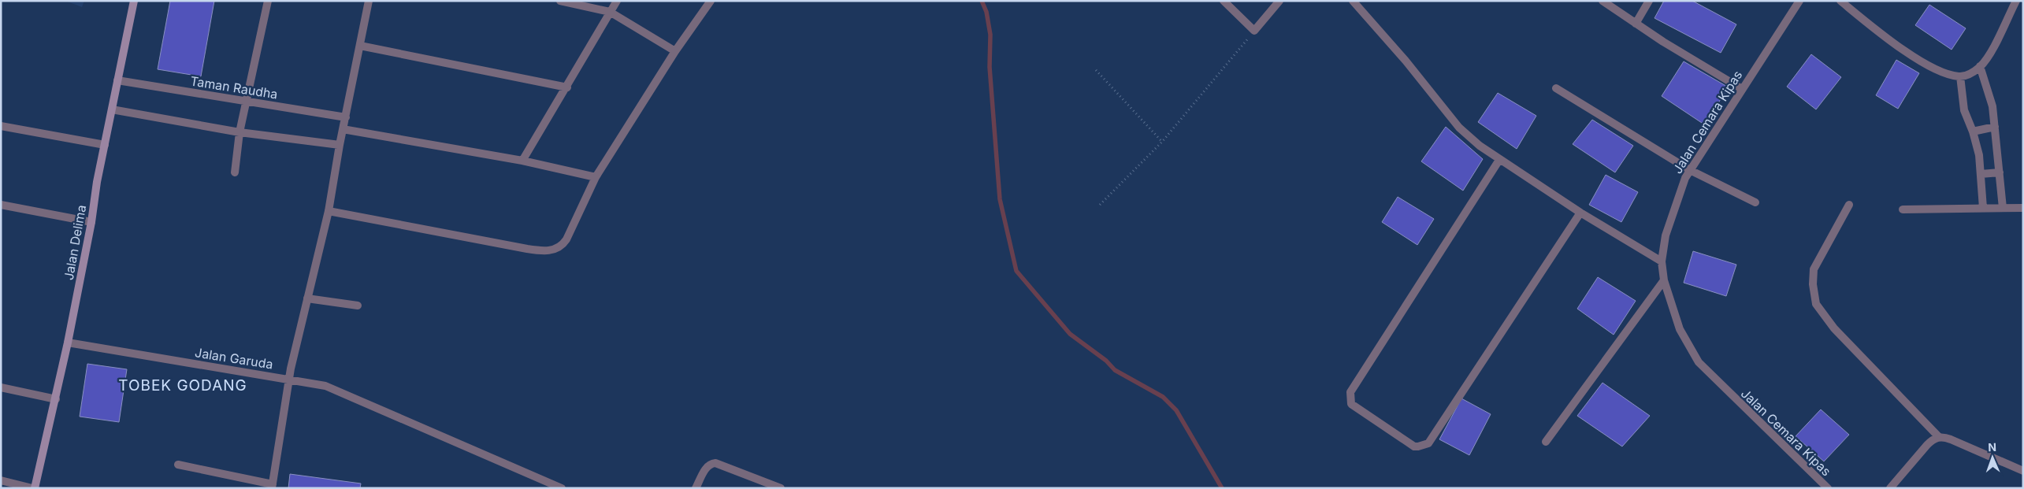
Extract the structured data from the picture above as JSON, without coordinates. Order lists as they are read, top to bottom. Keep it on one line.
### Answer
{"streets":{"main road":["Jalan Delima"],"street":["Taman Raudha","Jalan Cemara Kipas","Jalan Garuda"]},"crossings":[["Taman Raudha","Jalan Delima"],["Jalan Delima","Jalan Garuda"]],"districts":["TOBEK GODANG"],"north":"top"}
